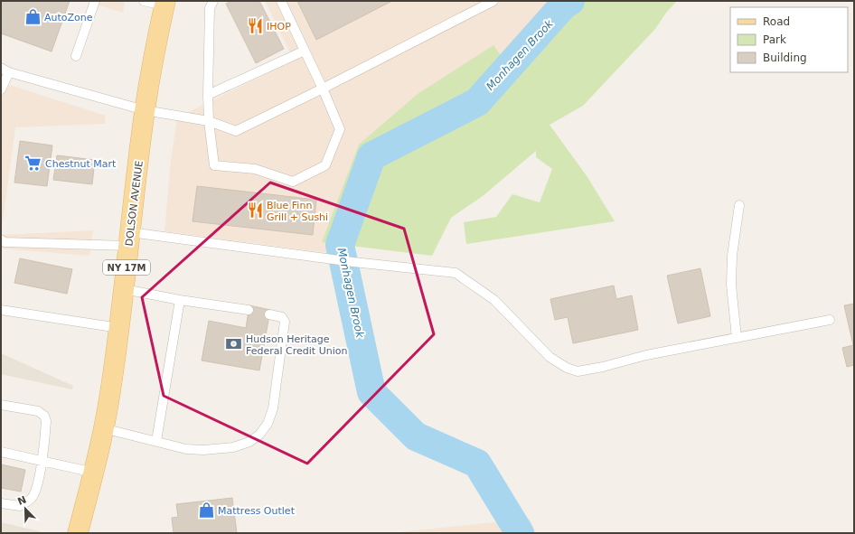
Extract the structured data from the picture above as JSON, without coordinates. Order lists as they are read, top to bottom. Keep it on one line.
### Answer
{"streets":{"main road":["DOLSON AVENUE","NY 17M"]},"water":["Monhagen Brook"],"places":{"shop":["AutoZone","Mattress Outlet"],"restaurant":["IHOP","Blue Finn Grill + Sushi"],"supermarket":["Chestnut Mart"],"bank":["Hudson Heritage Federal Credit Union"]},"legend":["Road","Park","Building"],"north":"top left"}
